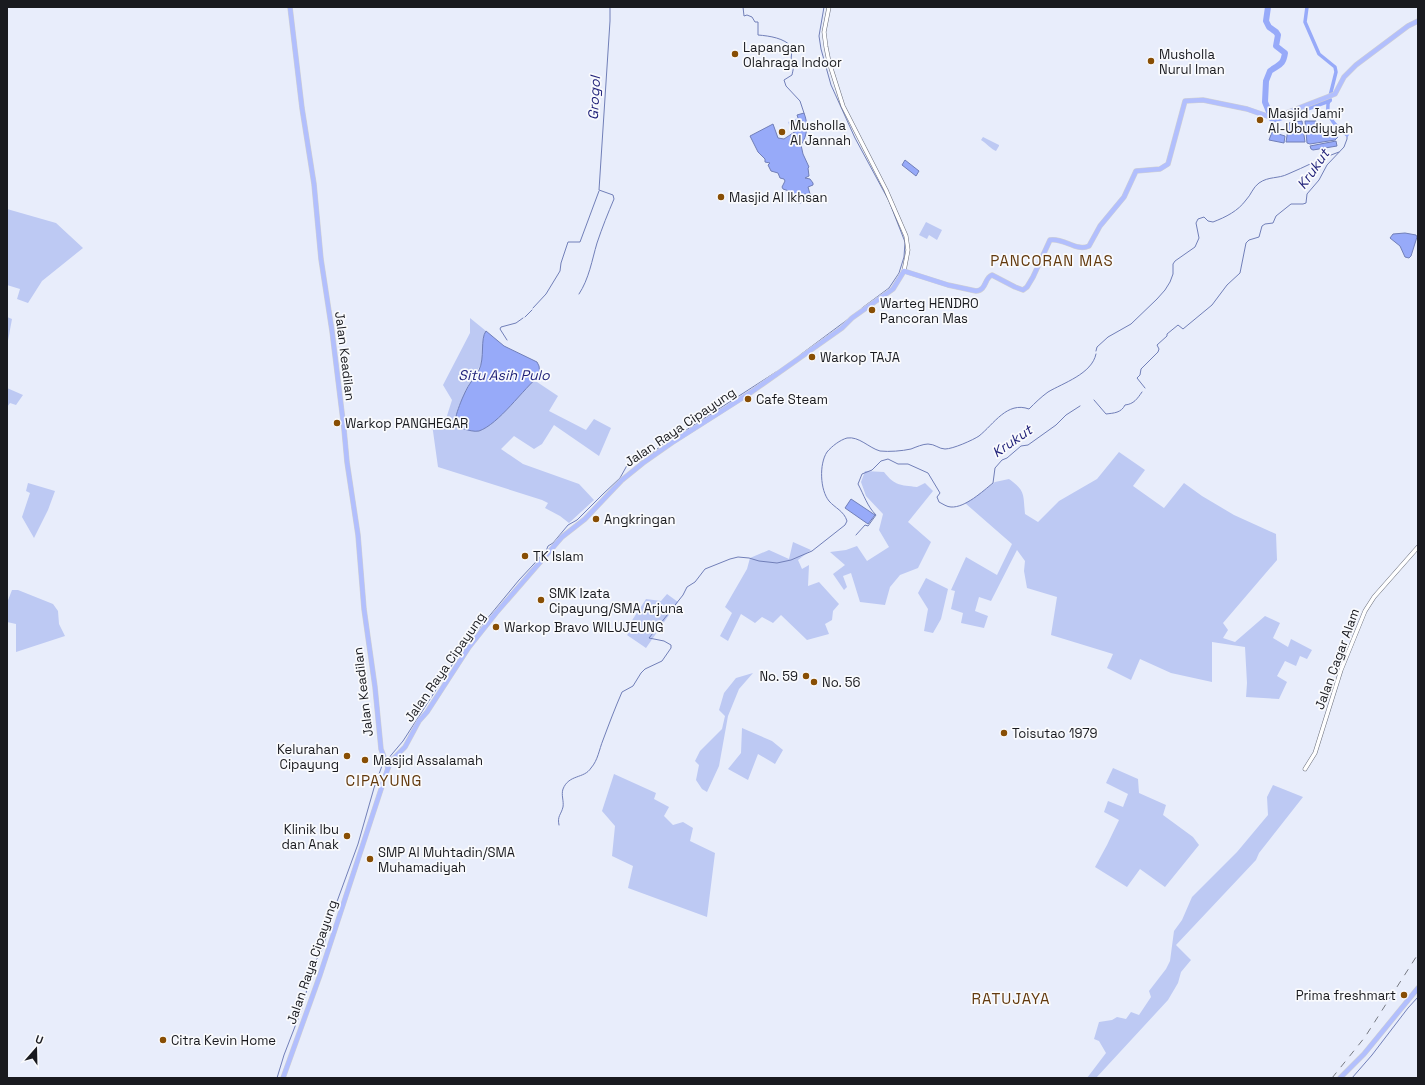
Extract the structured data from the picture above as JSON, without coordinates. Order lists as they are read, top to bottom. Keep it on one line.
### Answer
{"streets":{"main road":["Jalan Keadilan","Jalan Raya Cipayung"],"street":["Jalan Cagar Alam"]},"crossings":[["Jalan Keadilan","Jalan Raya Cipayung"]],"districts":["PANCORAN MAS","CIPAYUNG","RATUJAYA"],"water":["Grogol","Krukut","Situ Asih Pulo"],"places":["Lapangan Olahraga Indoor","Musholla Nurul Iman","Masjid Jami' Al-Ubudiyyah","Musholla Al Jannah","Masjid Al Ikhsan","Warteg HENDRO Pancoran Mas","Warkop TAJA","Cafe Steam","Warkop PANGHEGAR","Angkringan","TK Islam","SMK Izata Cipayung/SMA Arjuna","Warkop Bravo WILUJEUNG","No. 59","No. 56","Toisutao 1979","Kelurahan Cipayung","Masjid Assalamah","Klinik Ibu dan Anak","SMP Al Muhtadin/SMA Muhamadiyah","Prima freshmart","Citra Kevin Home"],"north":"top"}
